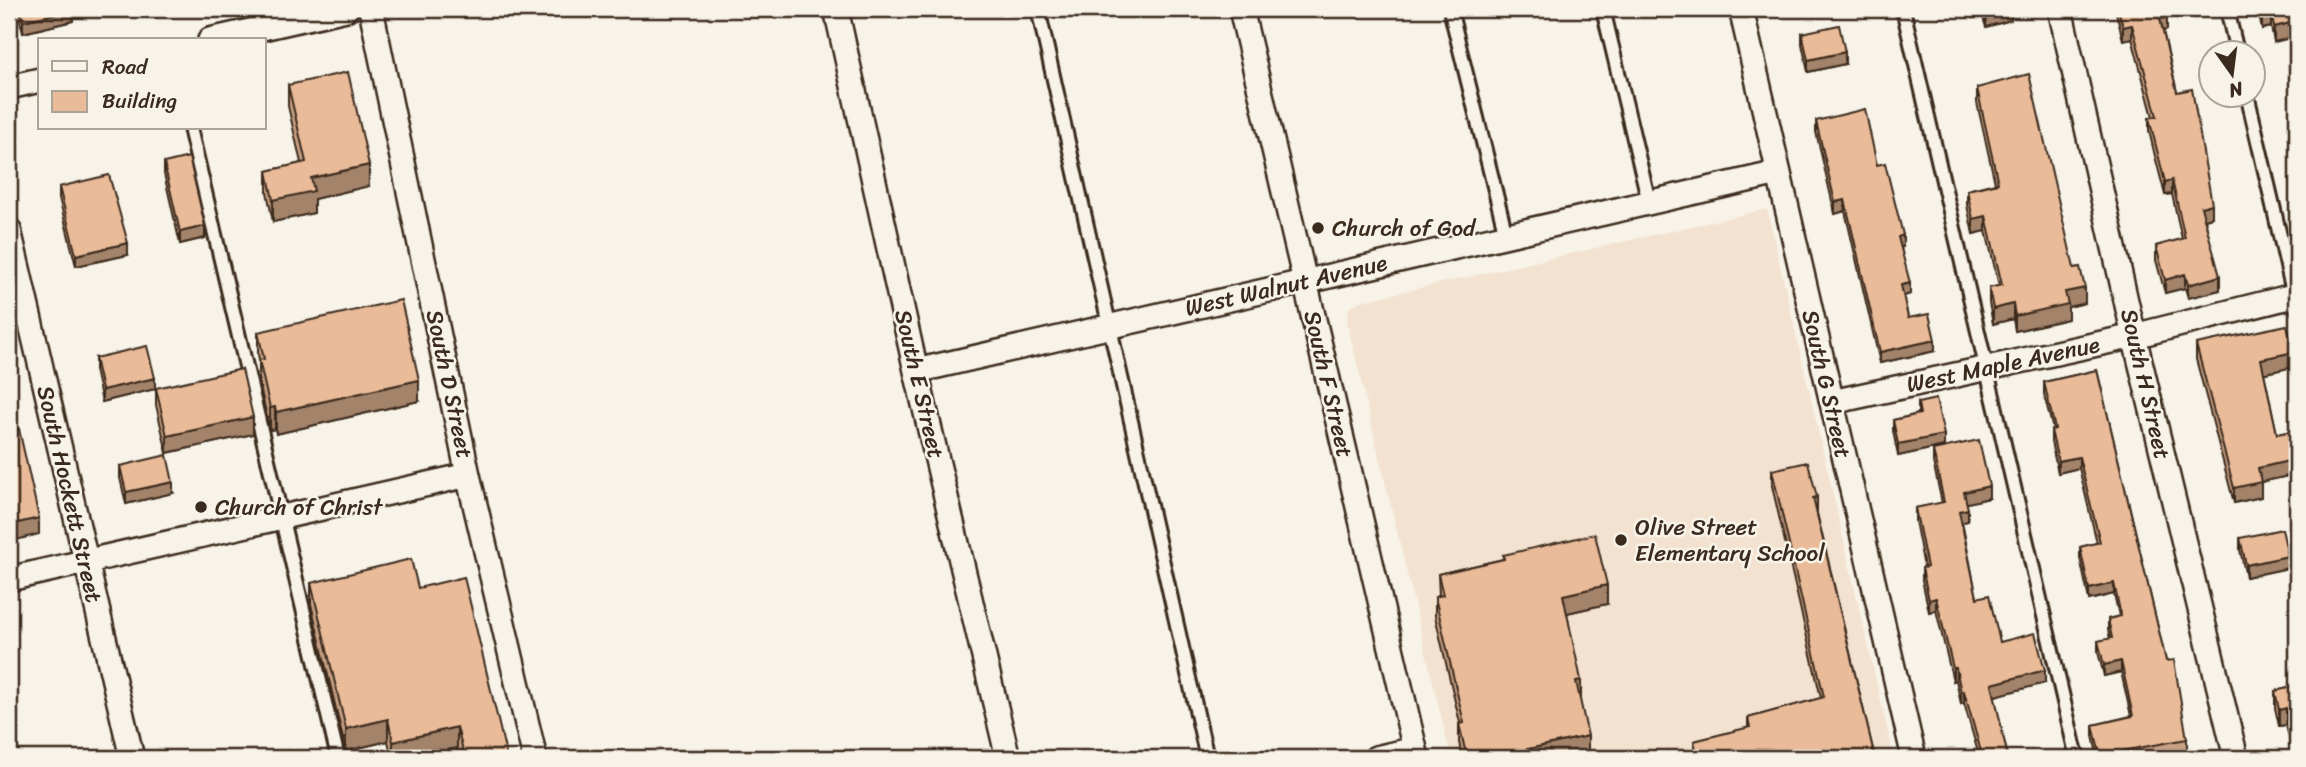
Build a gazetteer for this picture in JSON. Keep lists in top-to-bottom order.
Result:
{
  "streets": {
    "street": [
      "West Walnut Avenue",
      "West Maple Avenue",
      "South D Street",
      "South E Street",
      "South F Street",
      "South G Street",
      "South H Street",
      "South Hockett Street"
    ]
  },
  "crossings": [
    ["West Walnut Avenue", "South E Street"],
    ["West Walnut Avenue", "South F Street"],
    ["West Walnut Avenue", "South G Street"],
    ["West Maple Avenue", "South G Street"],
    ["West Maple Avenue", "South H Street"]
  ],
  "places": ["Church of God", "Church of Christ", "Olive Street Elementary School"],
  "legend": ["Road", "Building"],
  "north": "bottom"
}
